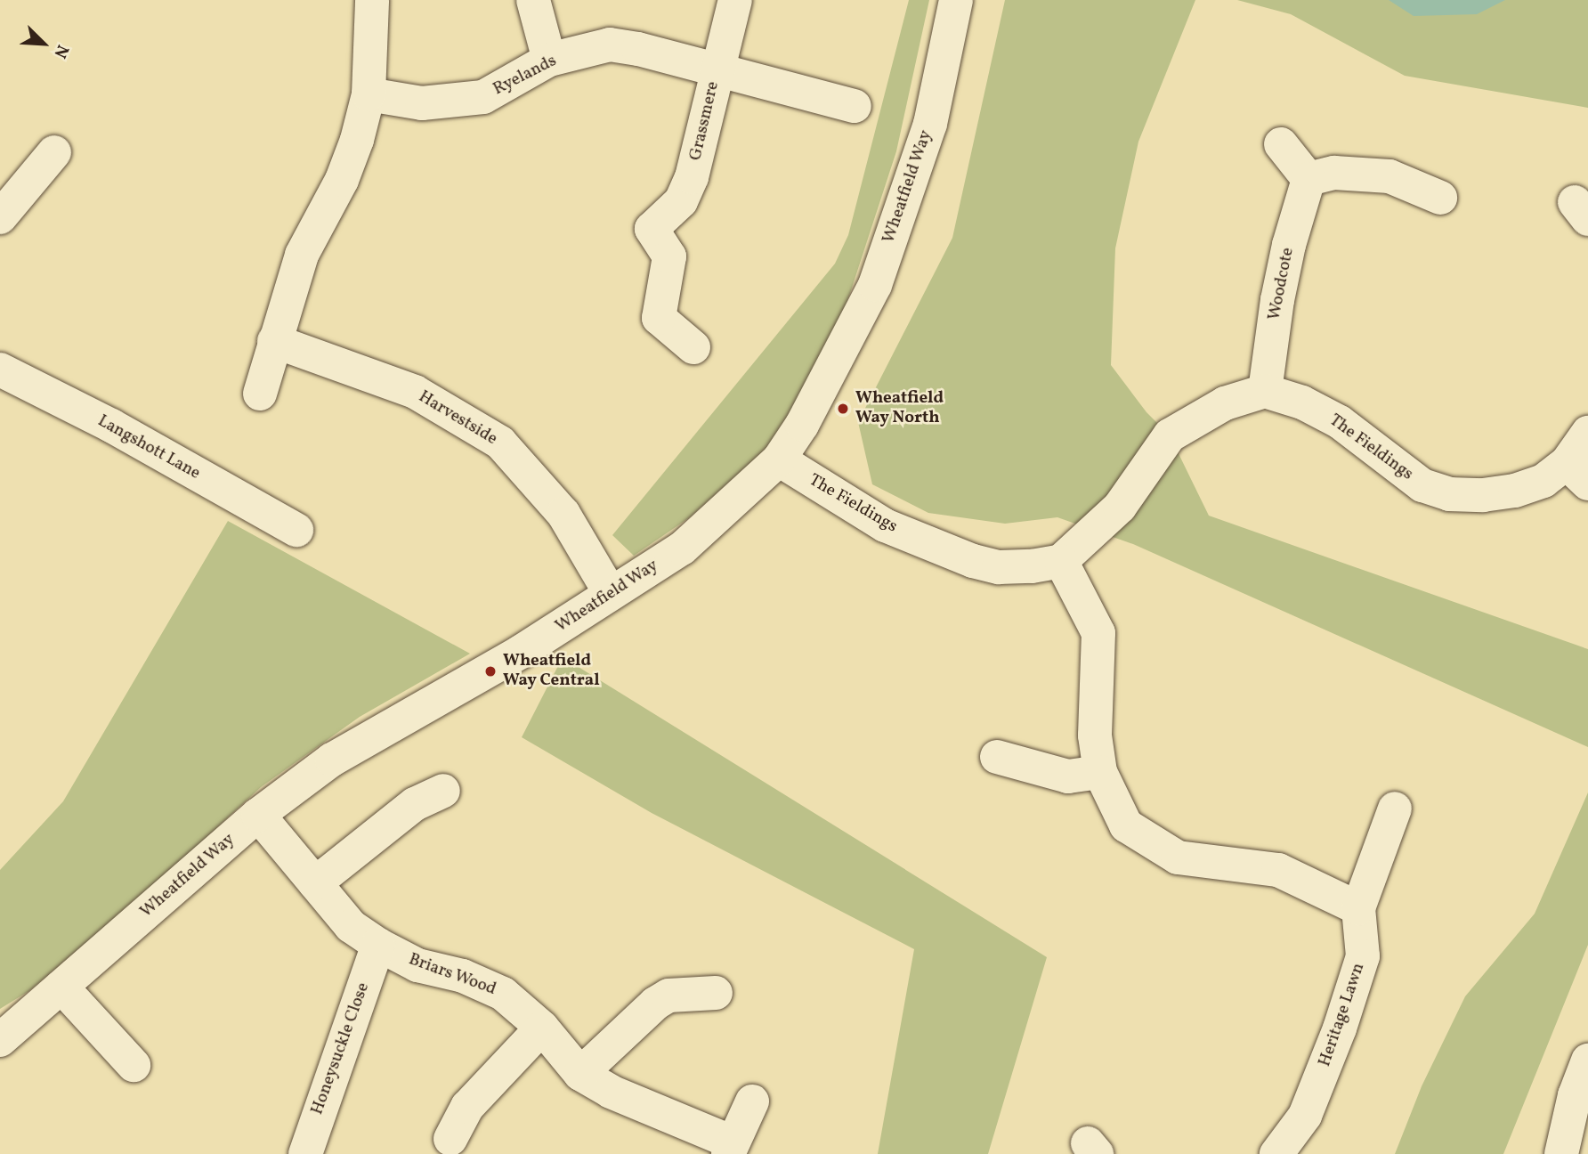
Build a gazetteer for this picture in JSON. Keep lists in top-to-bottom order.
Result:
{
  "streets": {
    "street": [
      "Ryelands",
      "Grassmere",
      "Wheatfield Way",
      "Woodcote",
      "Harvestside",
      "Langshott Lane",
      "The Fieldings",
      "Briars Wood",
      "Heritage Lawn",
      "Honeysuckle Close"
    ]
  },
  "crossings": [
    ["Ryelands", "Grassmere"],
    ["Wheatfield Way", "Harvestside"],
    ["Wheatfield Way", "The Fieldings"],
    ["Wheatfield Way", "Briars Wood"],
    ["Woodcote", "The Fieldings"],
    ["Briars Wood", "Honeysuckle Close"]
  ],
  "places": ["Wheatfield Way North", "Wheatfield Way Central"],
  "north": "bottom right"
}
